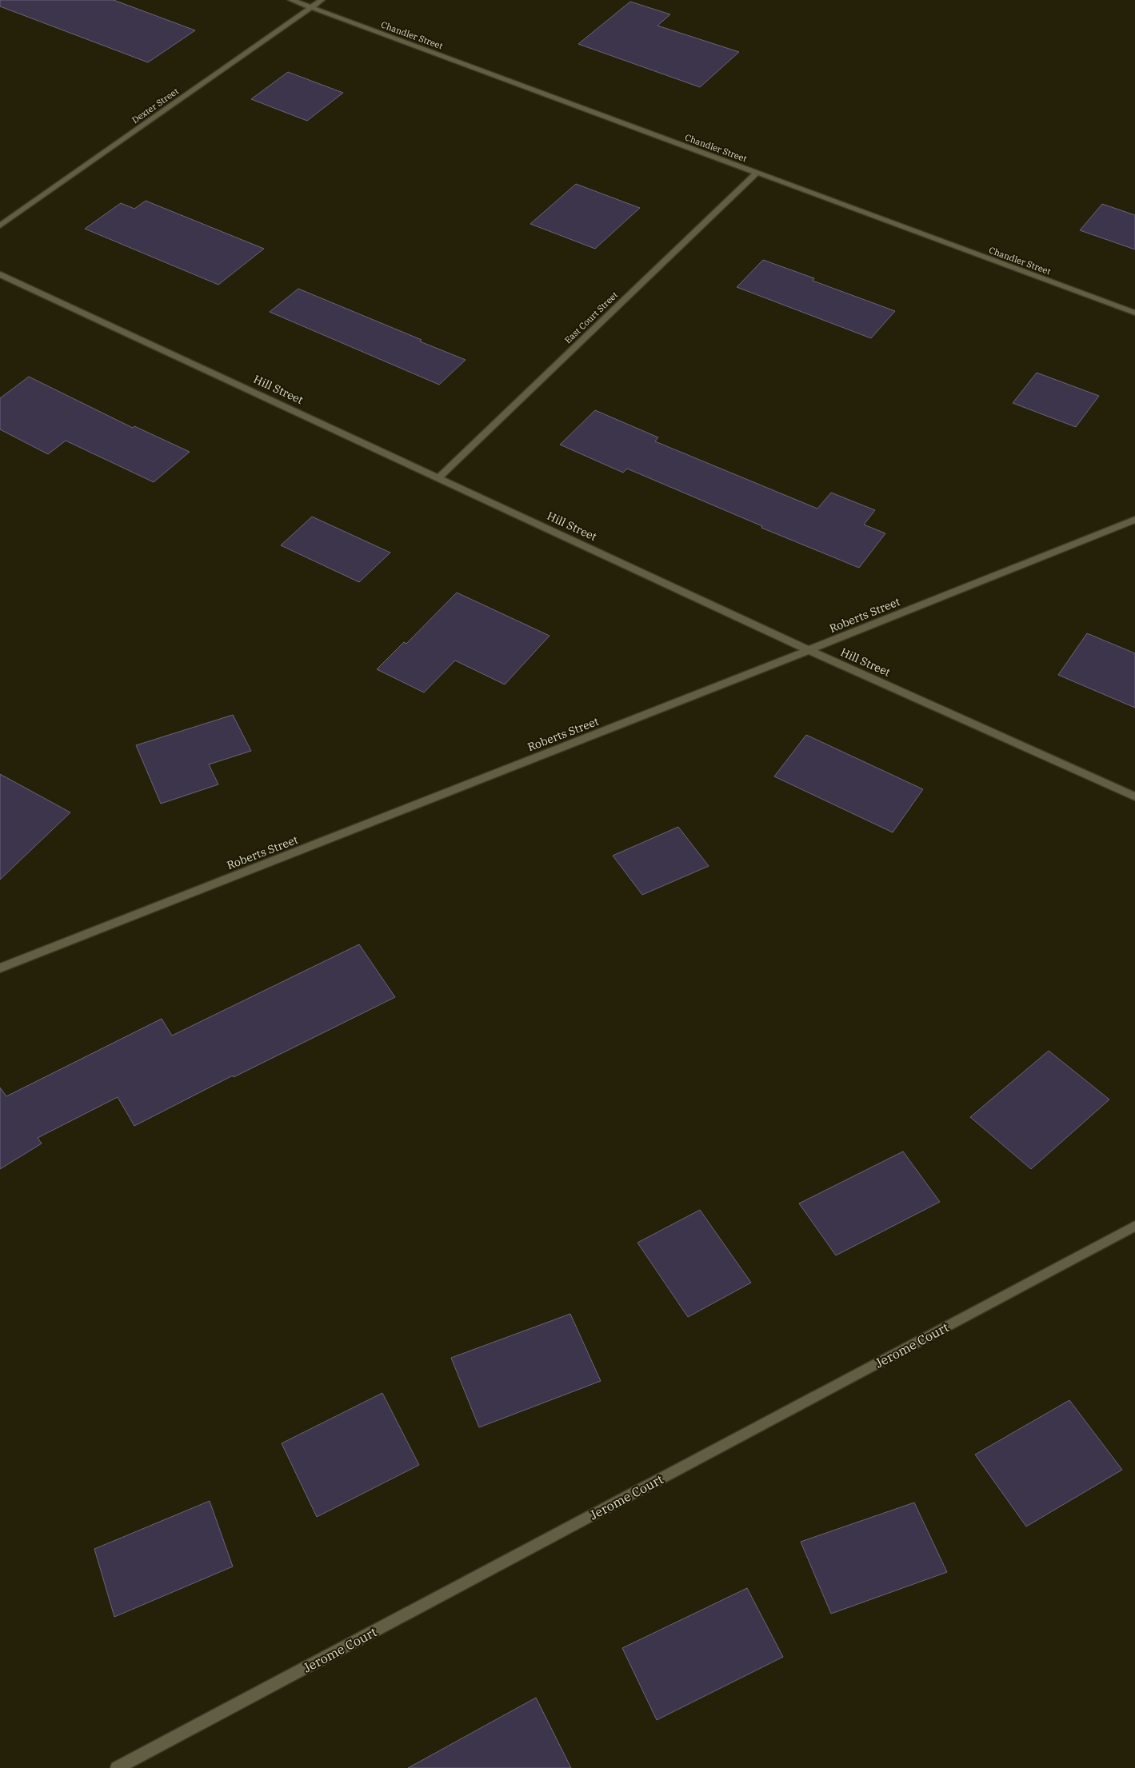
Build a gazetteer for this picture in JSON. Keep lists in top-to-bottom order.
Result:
{
  "streets": {
    "street": [
      "Chandler Street",
      "Dexter Street",
      "East Court Street",
      "Hill Street",
      "Roberts Street",
      "Jerome Court"
    ]
  },
  "crossings": [
    ["Chandler Street", "Dexter Street"],
    ["Chandler Street", "East Court Street"],
    ["East Court Street", "Hill Street"],
    ["Hill Street", "Roberts Street"]
  ]
}
